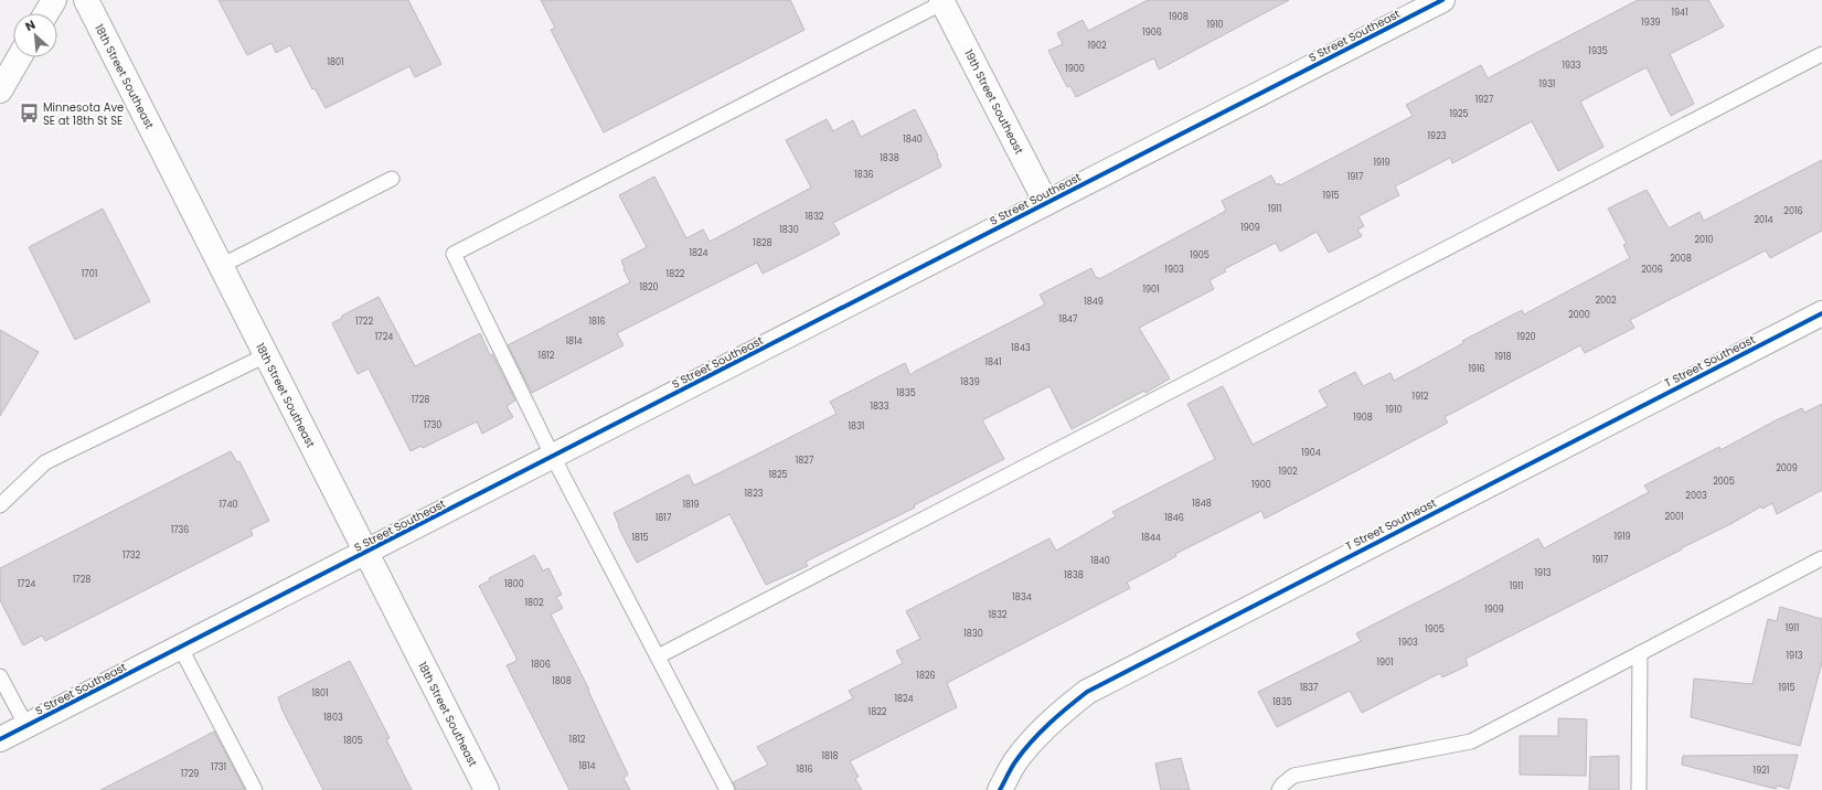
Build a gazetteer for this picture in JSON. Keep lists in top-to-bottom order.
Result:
{
  "streets": {
    "street": [
      "S Street Southeast",
      "18th Street Southeast",
      "19th Street Southeast",
      "T Street Southeast"
    ]
  },
  "crossings": [
    ["S Street Southeast", "18th Street Southeast"],
    ["S Street Southeast", "19th Street Southeast"]
  ],
  "places": {
    "bus stop": ["Minnesota Ave SE at 18th St SE"]
  },
  "house_numbers": [
    "1941",
    "1908",
    "1939",
    "1910",
    "1906",
    "1902",
    "1935",
    "1801",
    "1933",
    "1900",
    "1931",
    "1927",
    "1925",
    "1923",
    "1840",
    "1838",
    "1919",
    "1836",
    "1917",
    "1915",
    "1911",
    "2016",
    "1832",
    "2014",
    "1909",
    "1830",
    "2010",
    "1828",
    "1824",
    "1905",
    "2008",
    "1903",
    "2006",
    "1701",
    "1822",
    "1820",
    "1901",
    "2002",
    "1849",
    "2000",
    "1847",
    "1722",
    "1816",
    "1724",
    "1920",
    "1814",
    "1843",
    "1812",
    "1918",
    "1841",
    "1916",
    "1839",
    "1835",
    "1912",
    "1728",
    "1833",
    "1910",
    "1908",
    "1730",
    "1831",
    "1904",
    "1827",
    "2009",
    "1902",
    "1825",
    "2005",
    "1900",
    "1823",
    "2003",
    "1848",
    "1740",
    "1819",
    "2001",
    "1817",
    "1846",
    "1736",
    "1919",
    "1815",
    "1844",
    "1732",
    "1917",
    "1840",
    "1913",
    "1838",
    "1728",
    "1724",
    "1800",
    "1911",
    "1834",
    "1802",
    "1909",
    "1832",
    "1911",
    "1905",
    "1830",
    "1903",
    "1913",
    "1901",
    "1806",
    "1826",
    "1808",
    "1837",
    "1915",
    "1801",
    "1824",
    "1835",
    "1822",
    "1803",
    "1812",
    "1805",
    "1818",
    "1814",
    "1731",
    "1816",
    "1921",
    "1729"
  ],
  "north": "top left"
}
